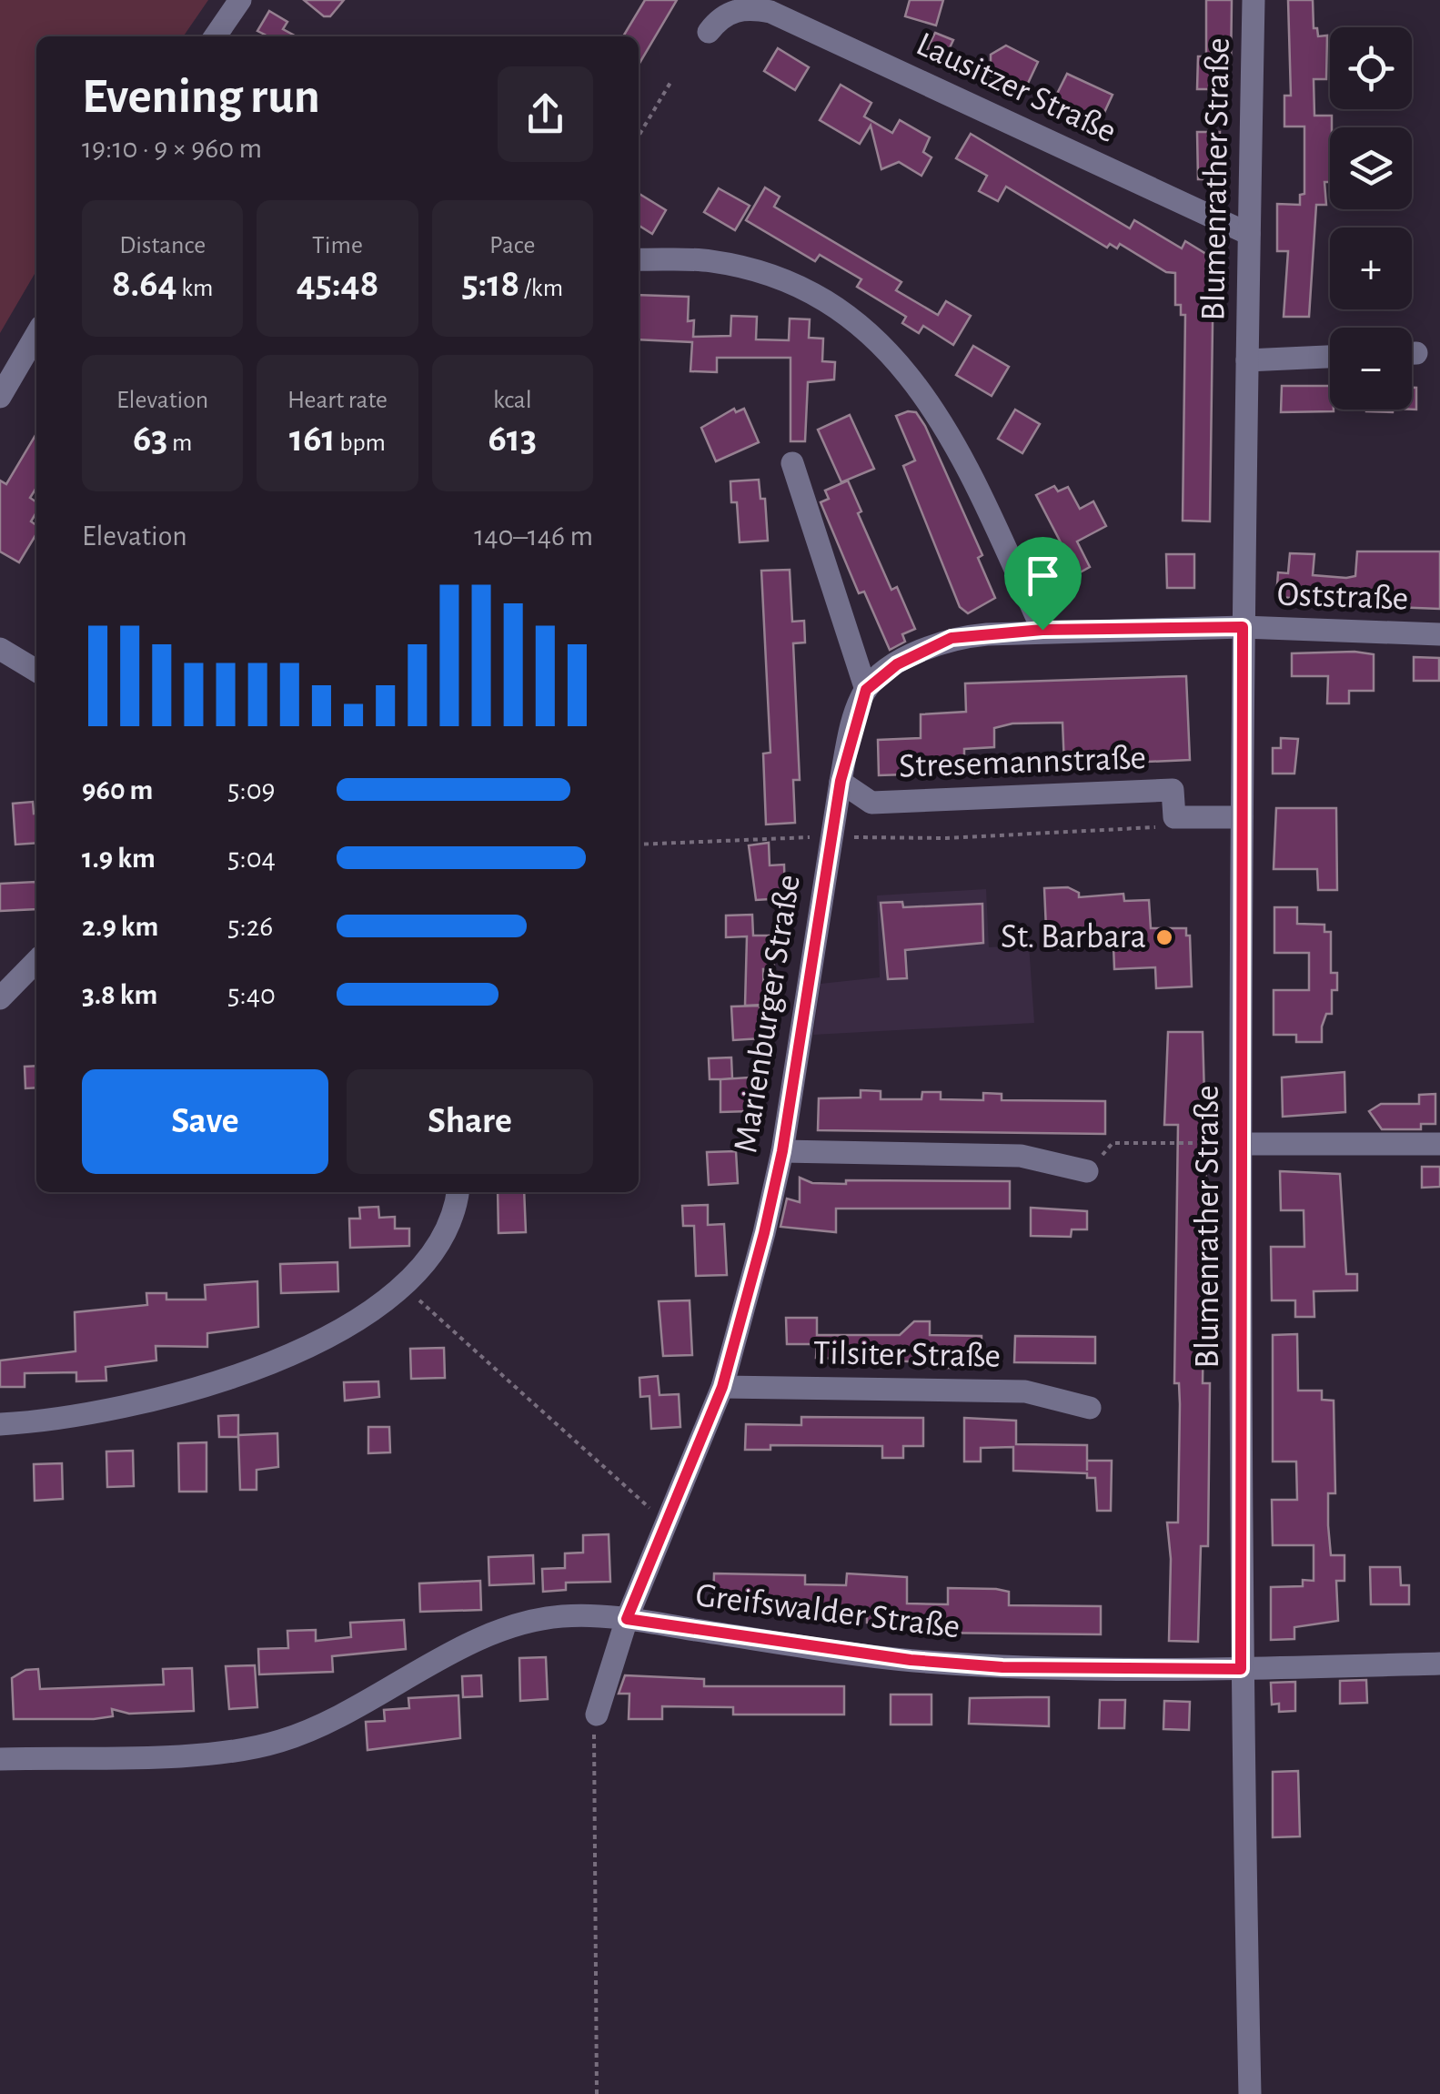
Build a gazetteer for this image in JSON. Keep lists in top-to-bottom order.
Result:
{
  "streets": {
    "street": [
      "Lausitzer Straße",
      "Blumenrather Straße",
      "Oststraße",
      "Stresemannstraße",
      "Marienburger Straße",
      "Tilsiter Straße",
      "Greifswalder Straße"
    ]
  },
  "crossings": [
    ["Lausitzer Straße", "Blumenrather Straße"],
    ["Blumenrather Straße", "Oststraße"],
    ["Blumenrather Straße", "Stresemannstraße"],
    ["Blumenrather Straße", "Greifswalder Straße"],
    ["Stresemannstraße", "Marienburger Straße"],
    ["Marienburger Straße", "Tilsiter Straße"],
    ["Marienburger Straße", "Greifswalder Straße"]
  ],
  "places": ["St. Barbara"],
  "page": {
    "map_buttons": ["+", "−"],
    "heading": ["Evening run", "19:10 · 9 × 960 m"],
    "stats": [
      ["Distance", "8.64 km"],
      ["Time", "45:48"],
      ["Pace", "5:18 /km"],
      ["Elevation", "63 m"],
      ["Heart rate", "161 bpm"],
      ["kcal", "613"]
    ],
    "chart": ["Elevation", "140–146 m"],
    "list": [
      {
        "name": "960 m",
        "note": "5:09"
      },
      {
        "name": "1.9 km",
        "note": "5:04"
      },
      {
        "name": "2.9 km",
        "note": "5:26"
      },
      {
        "name": "3.8 km",
        "note": "5:40"
      }
    ],
    "buttons": ["Save", "Share"]
  }
}
